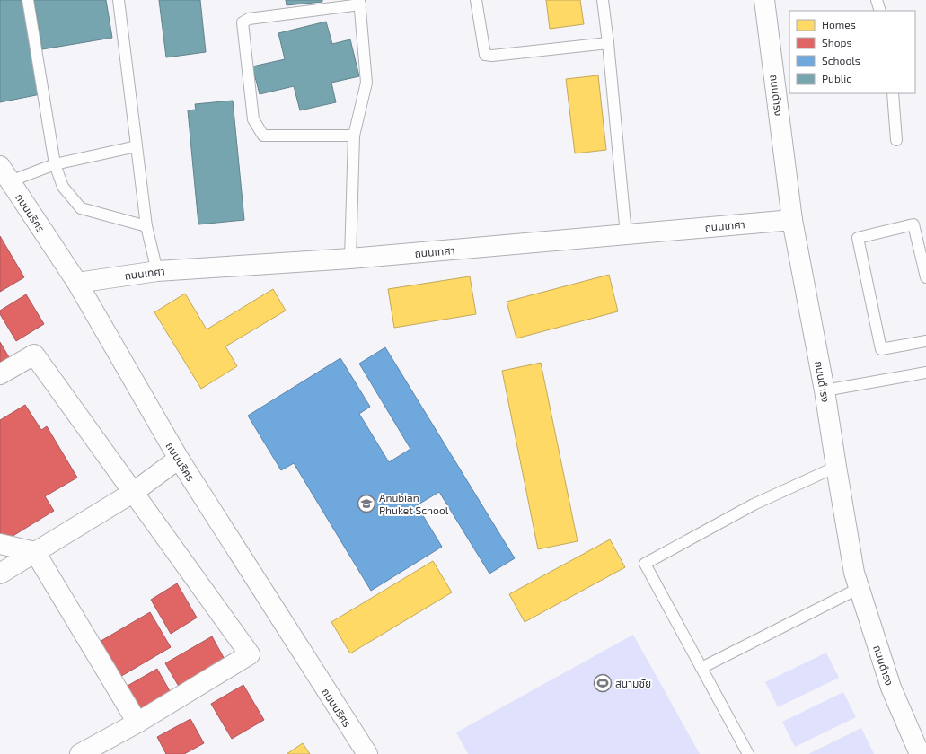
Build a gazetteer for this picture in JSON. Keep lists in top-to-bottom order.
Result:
{
  "streets": {
    "street": ["ถนนดำรง", "ถนนนริศร", "ถนนเทศา"]
  },
  "crossings": [
    ["ถนนดำรง", "ถนนเทศา"],
    ["ถนนนริศร", "ถนนเทศา"]
  ],
  "places": {
    "school or university": ["Anubian Phuket School"],
    "sports": ["สนามชัย"]
  },
  "legend": [
    "Homes",
    "Shops",
    "Schools",
    "Public"
  ]
}
